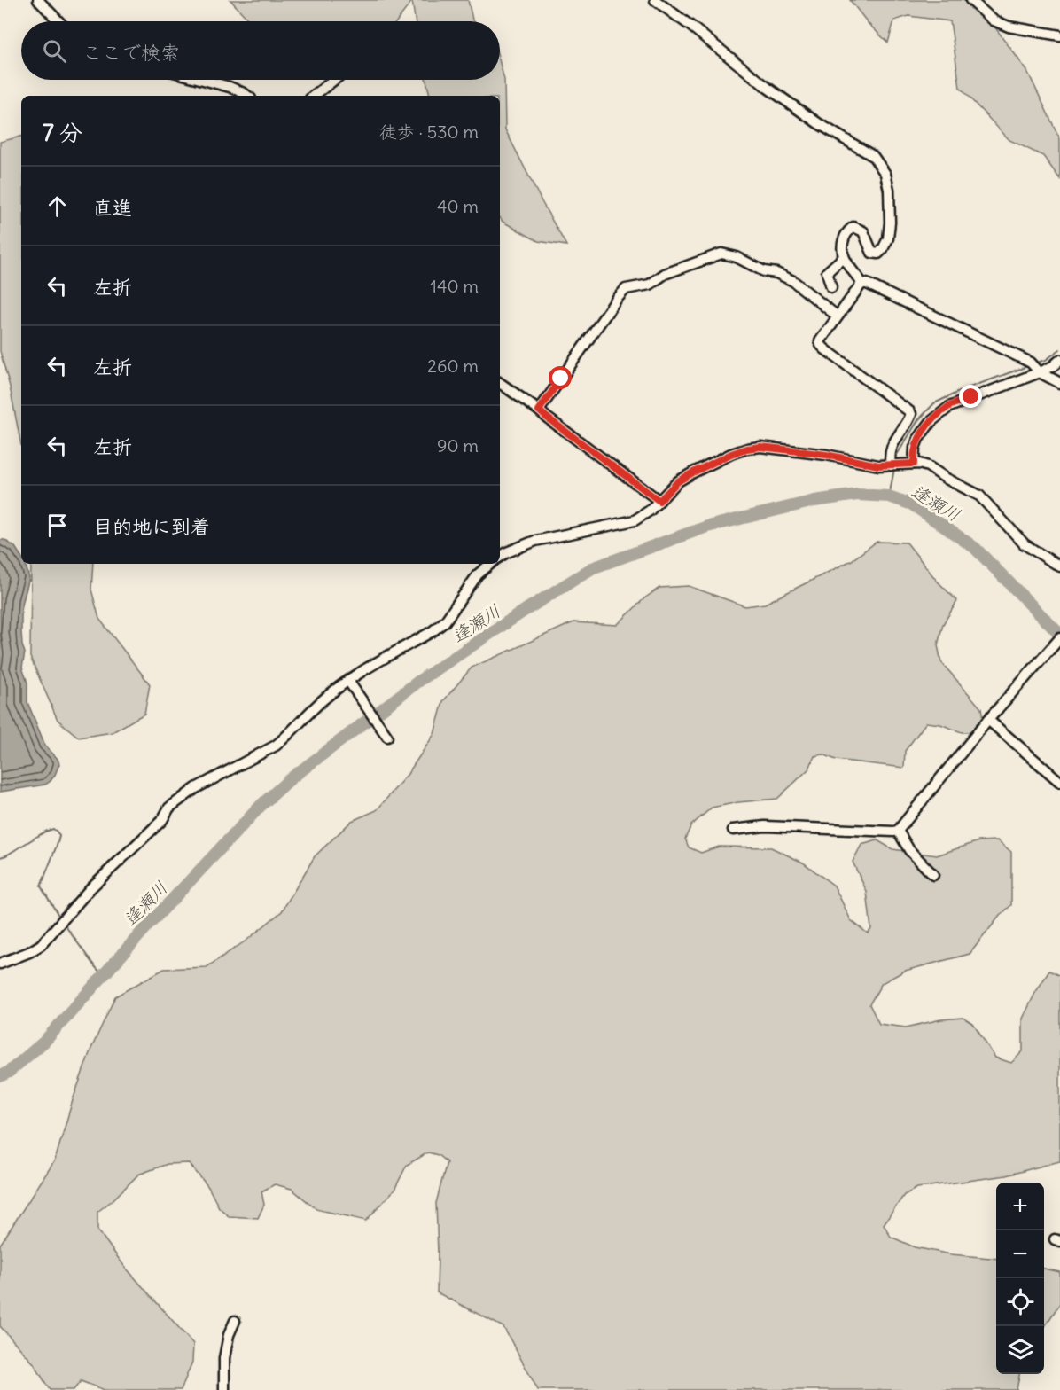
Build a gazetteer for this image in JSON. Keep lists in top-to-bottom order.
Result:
{
  "water": ["逢瀬川"],
  "page": {
    "search": "ここで検索",
    "heading": ["7 分", "徒歩 · 530 m"],
    "list": [
      ["直進", "40 m"],
      ["左折", "140 m"],
      ["左折", "260 m"],
      ["左折", "90 m"],
      "目的地に到着"
    ],
    "map_buttons": ["+", "−"]
  }
}
